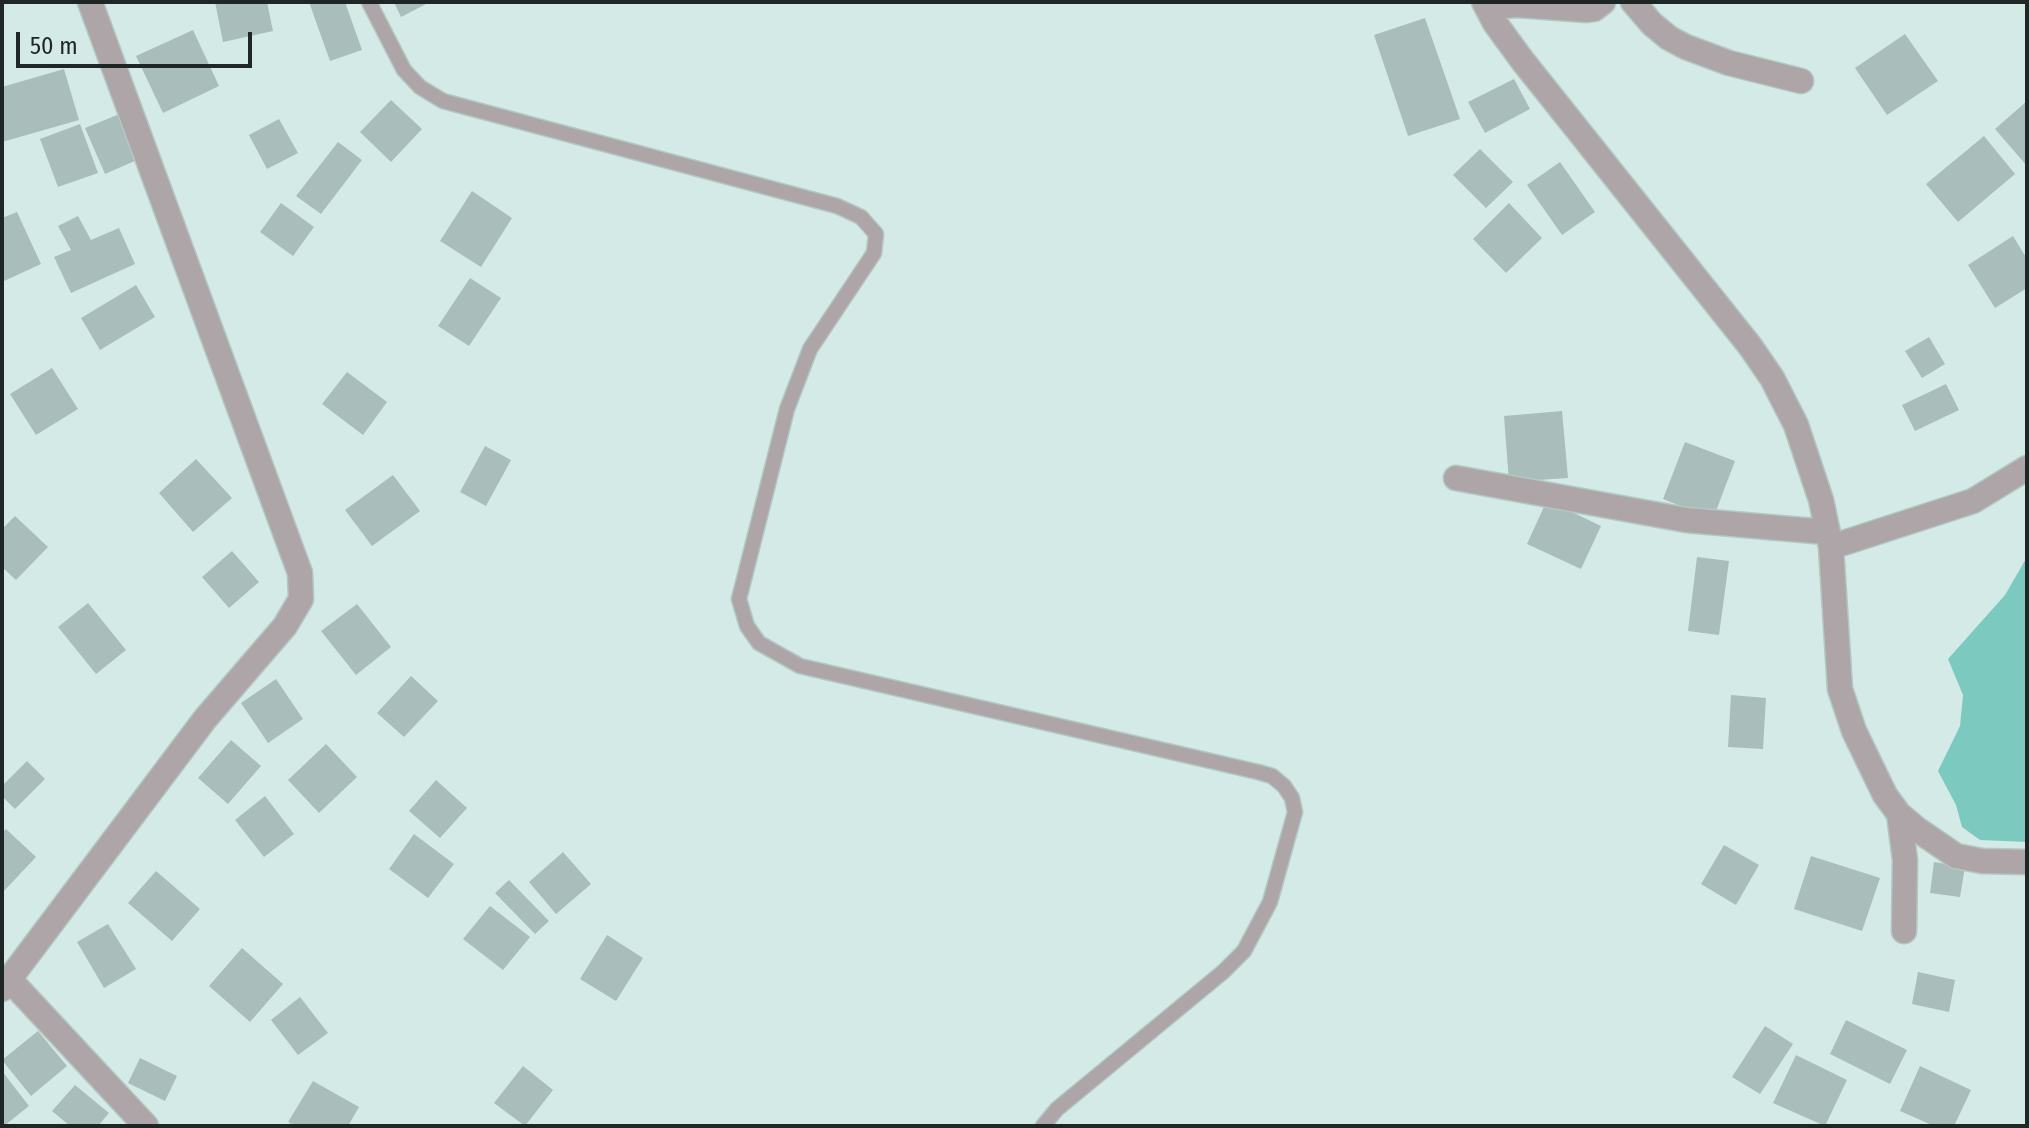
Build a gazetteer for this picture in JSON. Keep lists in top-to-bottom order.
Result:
{
  "scale_bar": "50 m"
}
